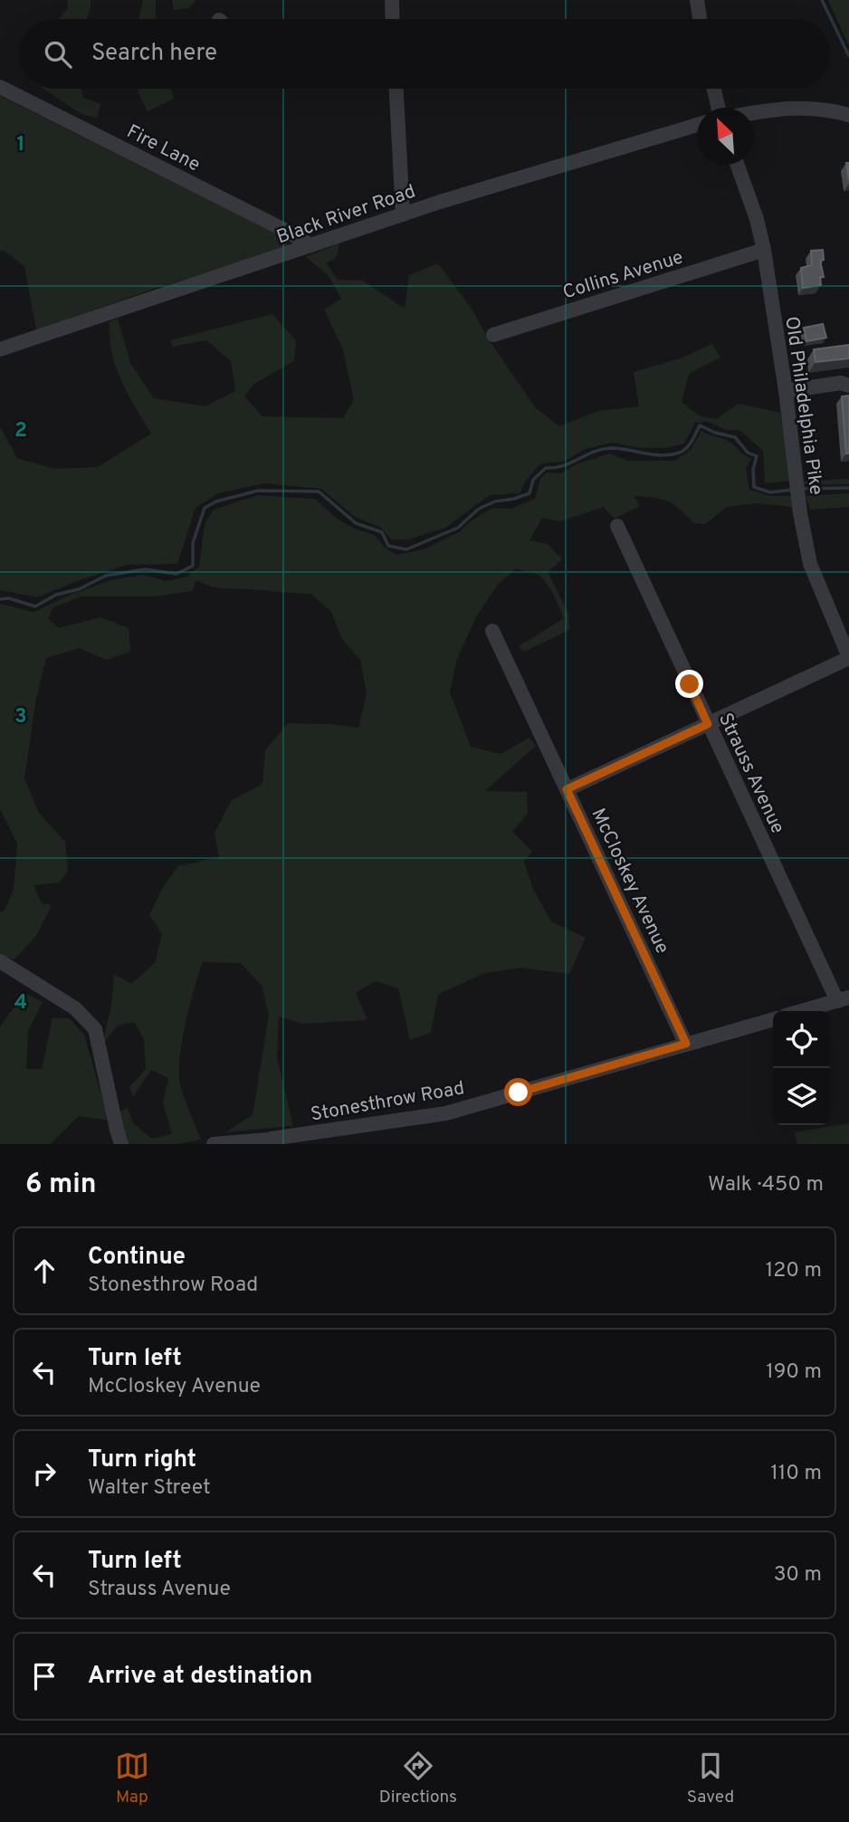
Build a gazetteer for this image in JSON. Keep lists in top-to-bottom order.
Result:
{
  "streets": {
    "street": [
      "Fire Lane",
      "Black River Road",
      "Collins Avenue",
      "Old Philadelphia Pike",
      "Strauss Avenue",
      "McCloskey Avenue",
      "Stonesthrow Road"
    ]
  },
  "crossings": [
    ["Fire Lane", "Black River Road"],
    ["Collins Avenue", "Old Philadelphia Pike"],
    ["McCloskey Avenue", "Stonesthrow Road"]
  ],
  "north": "top left",
  "page": {
    "search": "Search here",
    "heading": ["6 min", "Walk · 450 m"],
    "list": [
      ["Continue", "Stonesthrow Road", "120 m"],
      ["Turn left", "McCloskey Avenue", "190 m"],
      ["Turn right", "Walter Street", "110 m"],
      ["Turn left", "Strauss Avenue", "30 m"],
      "Arrive at destination"
    ],
    "nav": ["Map", "Directions", "Saved"]
  },
  "grid": {
    "rows": [
      "1",
      "2",
      "3",
      "4"
    ]
  }
}
